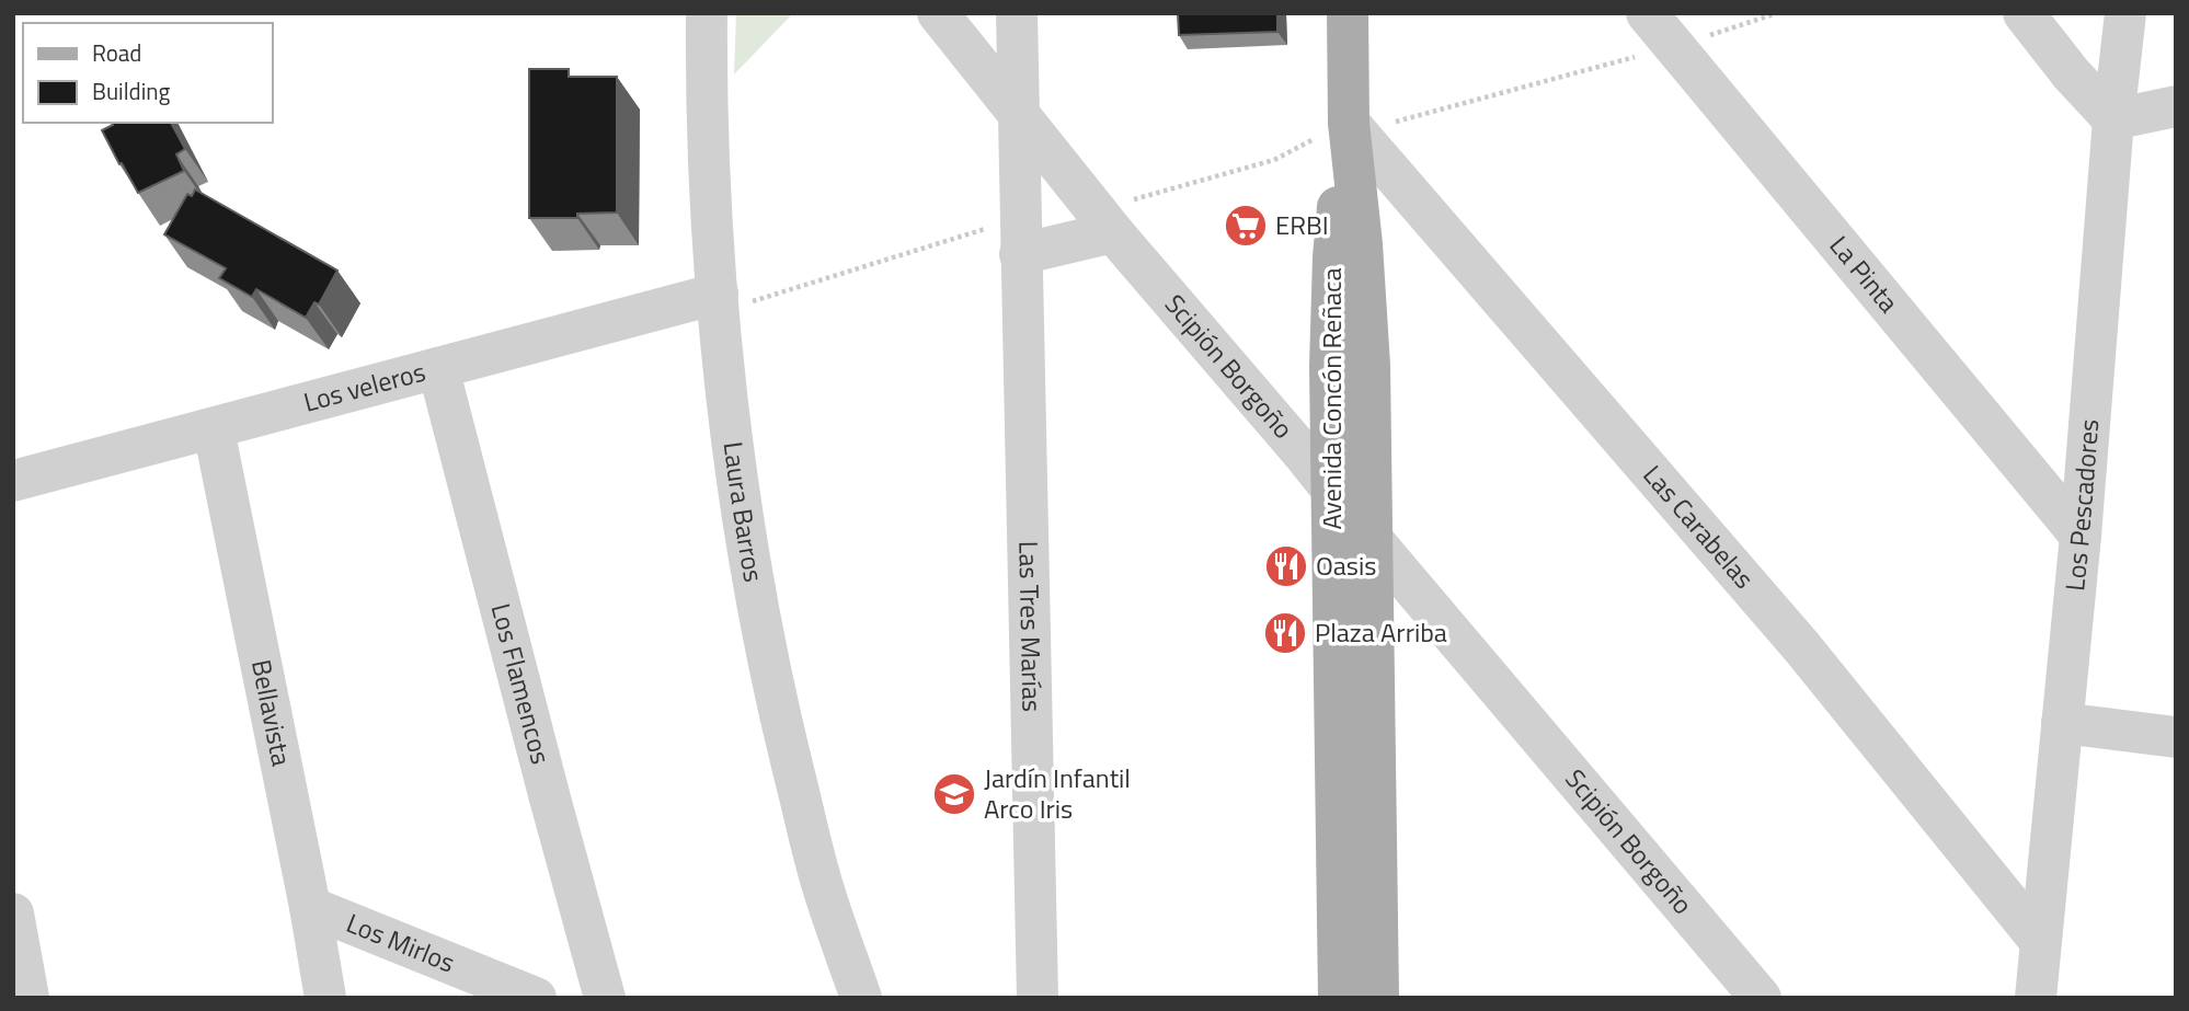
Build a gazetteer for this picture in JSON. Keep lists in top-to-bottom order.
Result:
{
  "streets": {
    "main road": ["Avenida Concón Reñaca"],
    "street": [
      "La Pinta",
      "Scipión Borgoño",
      "Los veleros",
      "Los Pescadores",
      "Laura Barros",
      "Las Carabelas",
      "Las Tres Marías",
      "Los Flamencos",
      "Bellavista",
      "Los Mirlos"
    ]
  },
  "crossings": [
    ["La Pinta", "Los Pescadores"],
    ["Scipión Borgoño", "Avenida Concón Reñaca"],
    ["Scipión Borgoño", "Las Tres Marías"],
    ["Los veleros", "Laura Barros"],
    ["Los veleros", "Los Flamencos"],
    ["Los veleros", "Bellavista"],
    ["Avenida Concón Reñaca", "Las Carabelas"],
    ["Los Pescadores", "Las Carabelas"],
    ["Bellavista", "Los Mirlos"]
  ],
  "places": {
    "supermarket": ["ERBI"],
    "restaurant": ["Oasis", "Plaza Arriba"],
    "school or university": ["Jardín Infantil Arco Iris"]
  },
  "legend": ["Road", "Building"]
}
